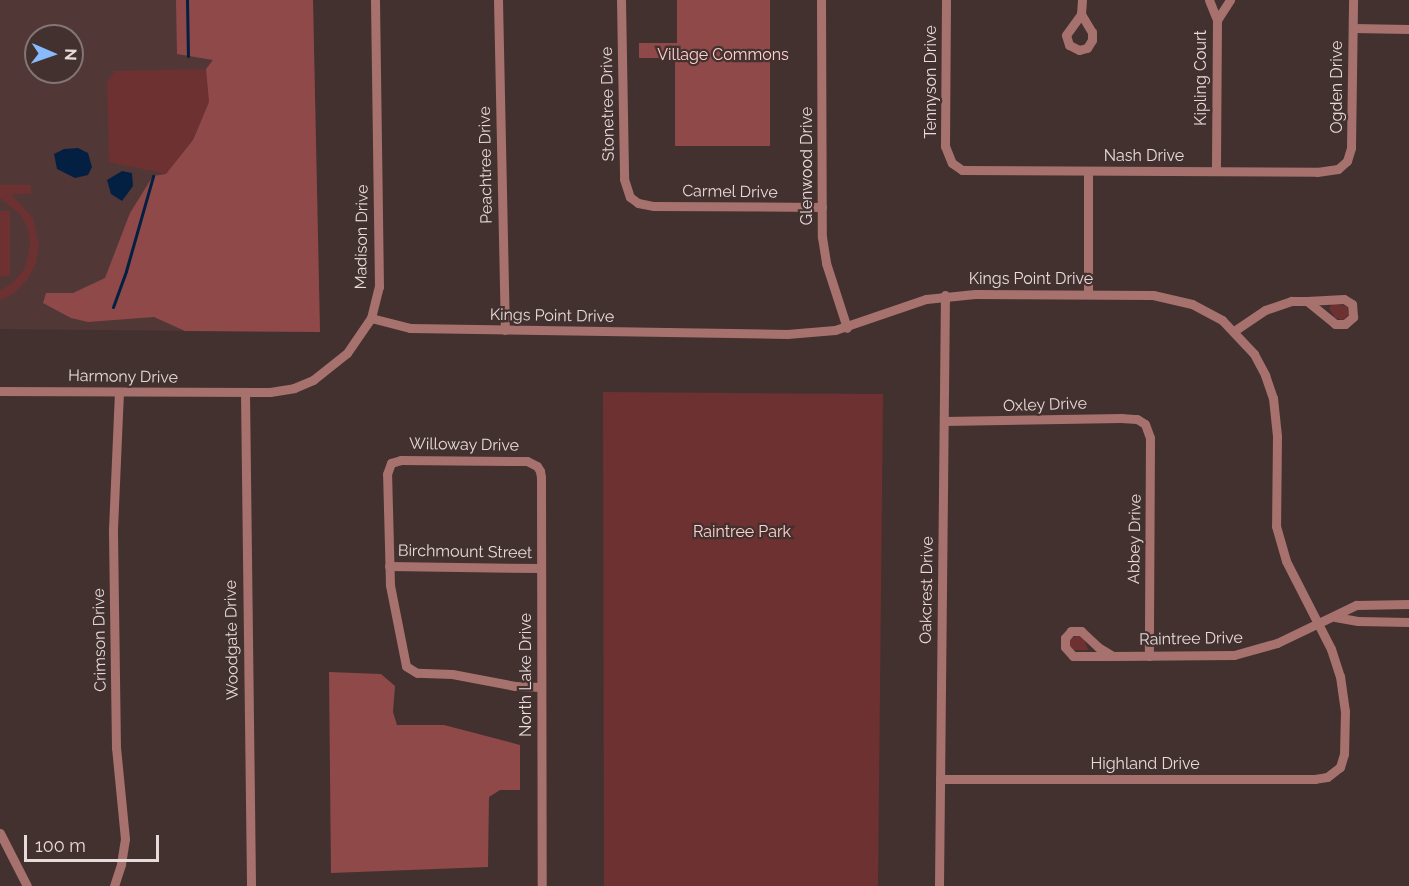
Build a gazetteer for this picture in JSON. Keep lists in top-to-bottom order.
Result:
{
  "streets": {
    "street": [
      "Kipling Court",
      "Tennyson Drive",
      "Ogden Drive",
      "Stonetree Drive",
      "Nash Drive",
      "Peachtree Drive",
      "Glenwood Drive",
      "Carmel Drive",
      "Madison Drive",
      "Kings Point Drive",
      "Harmony Drive",
      "Oxley Drive",
      "Willoway Drive",
      "Abbey Drive",
      "Birchmount Street",
      "Oakcrest Drive",
      "Raintree Drive",
      "Crimson Drive",
      "Woodgate Drive",
      "North Lake Drive",
      "Highland Drive"
    ]
  },
  "crossings": [
    ["Kipling Court", "Nash Drive"],
    ["Tennyson Drive", "Nash Drive"],
    ["Ogden Drive", "Nash Drive"],
    ["Stonetree Drive", "Carmel Drive"],
    ["Peachtree Drive", "Kings Point Drive"],
    ["Glenwood Drive", "Carmel Drive"],
    ["Glenwood Drive", "Kings Point Drive"],
    ["Madison Drive", "Kings Point Drive"],
    ["Madison Drive", "Harmony Drive"],
    ["Madison Drive", "Woodgate Drive"],
    ["Kings Point Drive", "Oakcrest Drive"],
    ["Kings Point Drive", "Raintree Drive"],
    ["Kings Point Drive", "Highland Drive"],
    ["Harmony Drive", "Crimson Drive"],
    ["Harmony Drive", "Woodgate Drive"],
    ["Oxley Drive", "Abbey Drive"],
    ["Oxley Drive", "Oakcrest Drive"],
    ["Willoway Drive", "Birchmount Street"],
    ["Willoway Drive", "North Lake Drive"],
    ["Abbey Drive", "Raintree Drive"],
    ["Birchmount Street", "North Lake Drive"],
    ["Oakcrest Drive", "Highland Drive"]
  ],
  "parks": ["Village Commons", "Raintree Park"],
  "scale_bar": "100 m",
  "north": "right"
}
